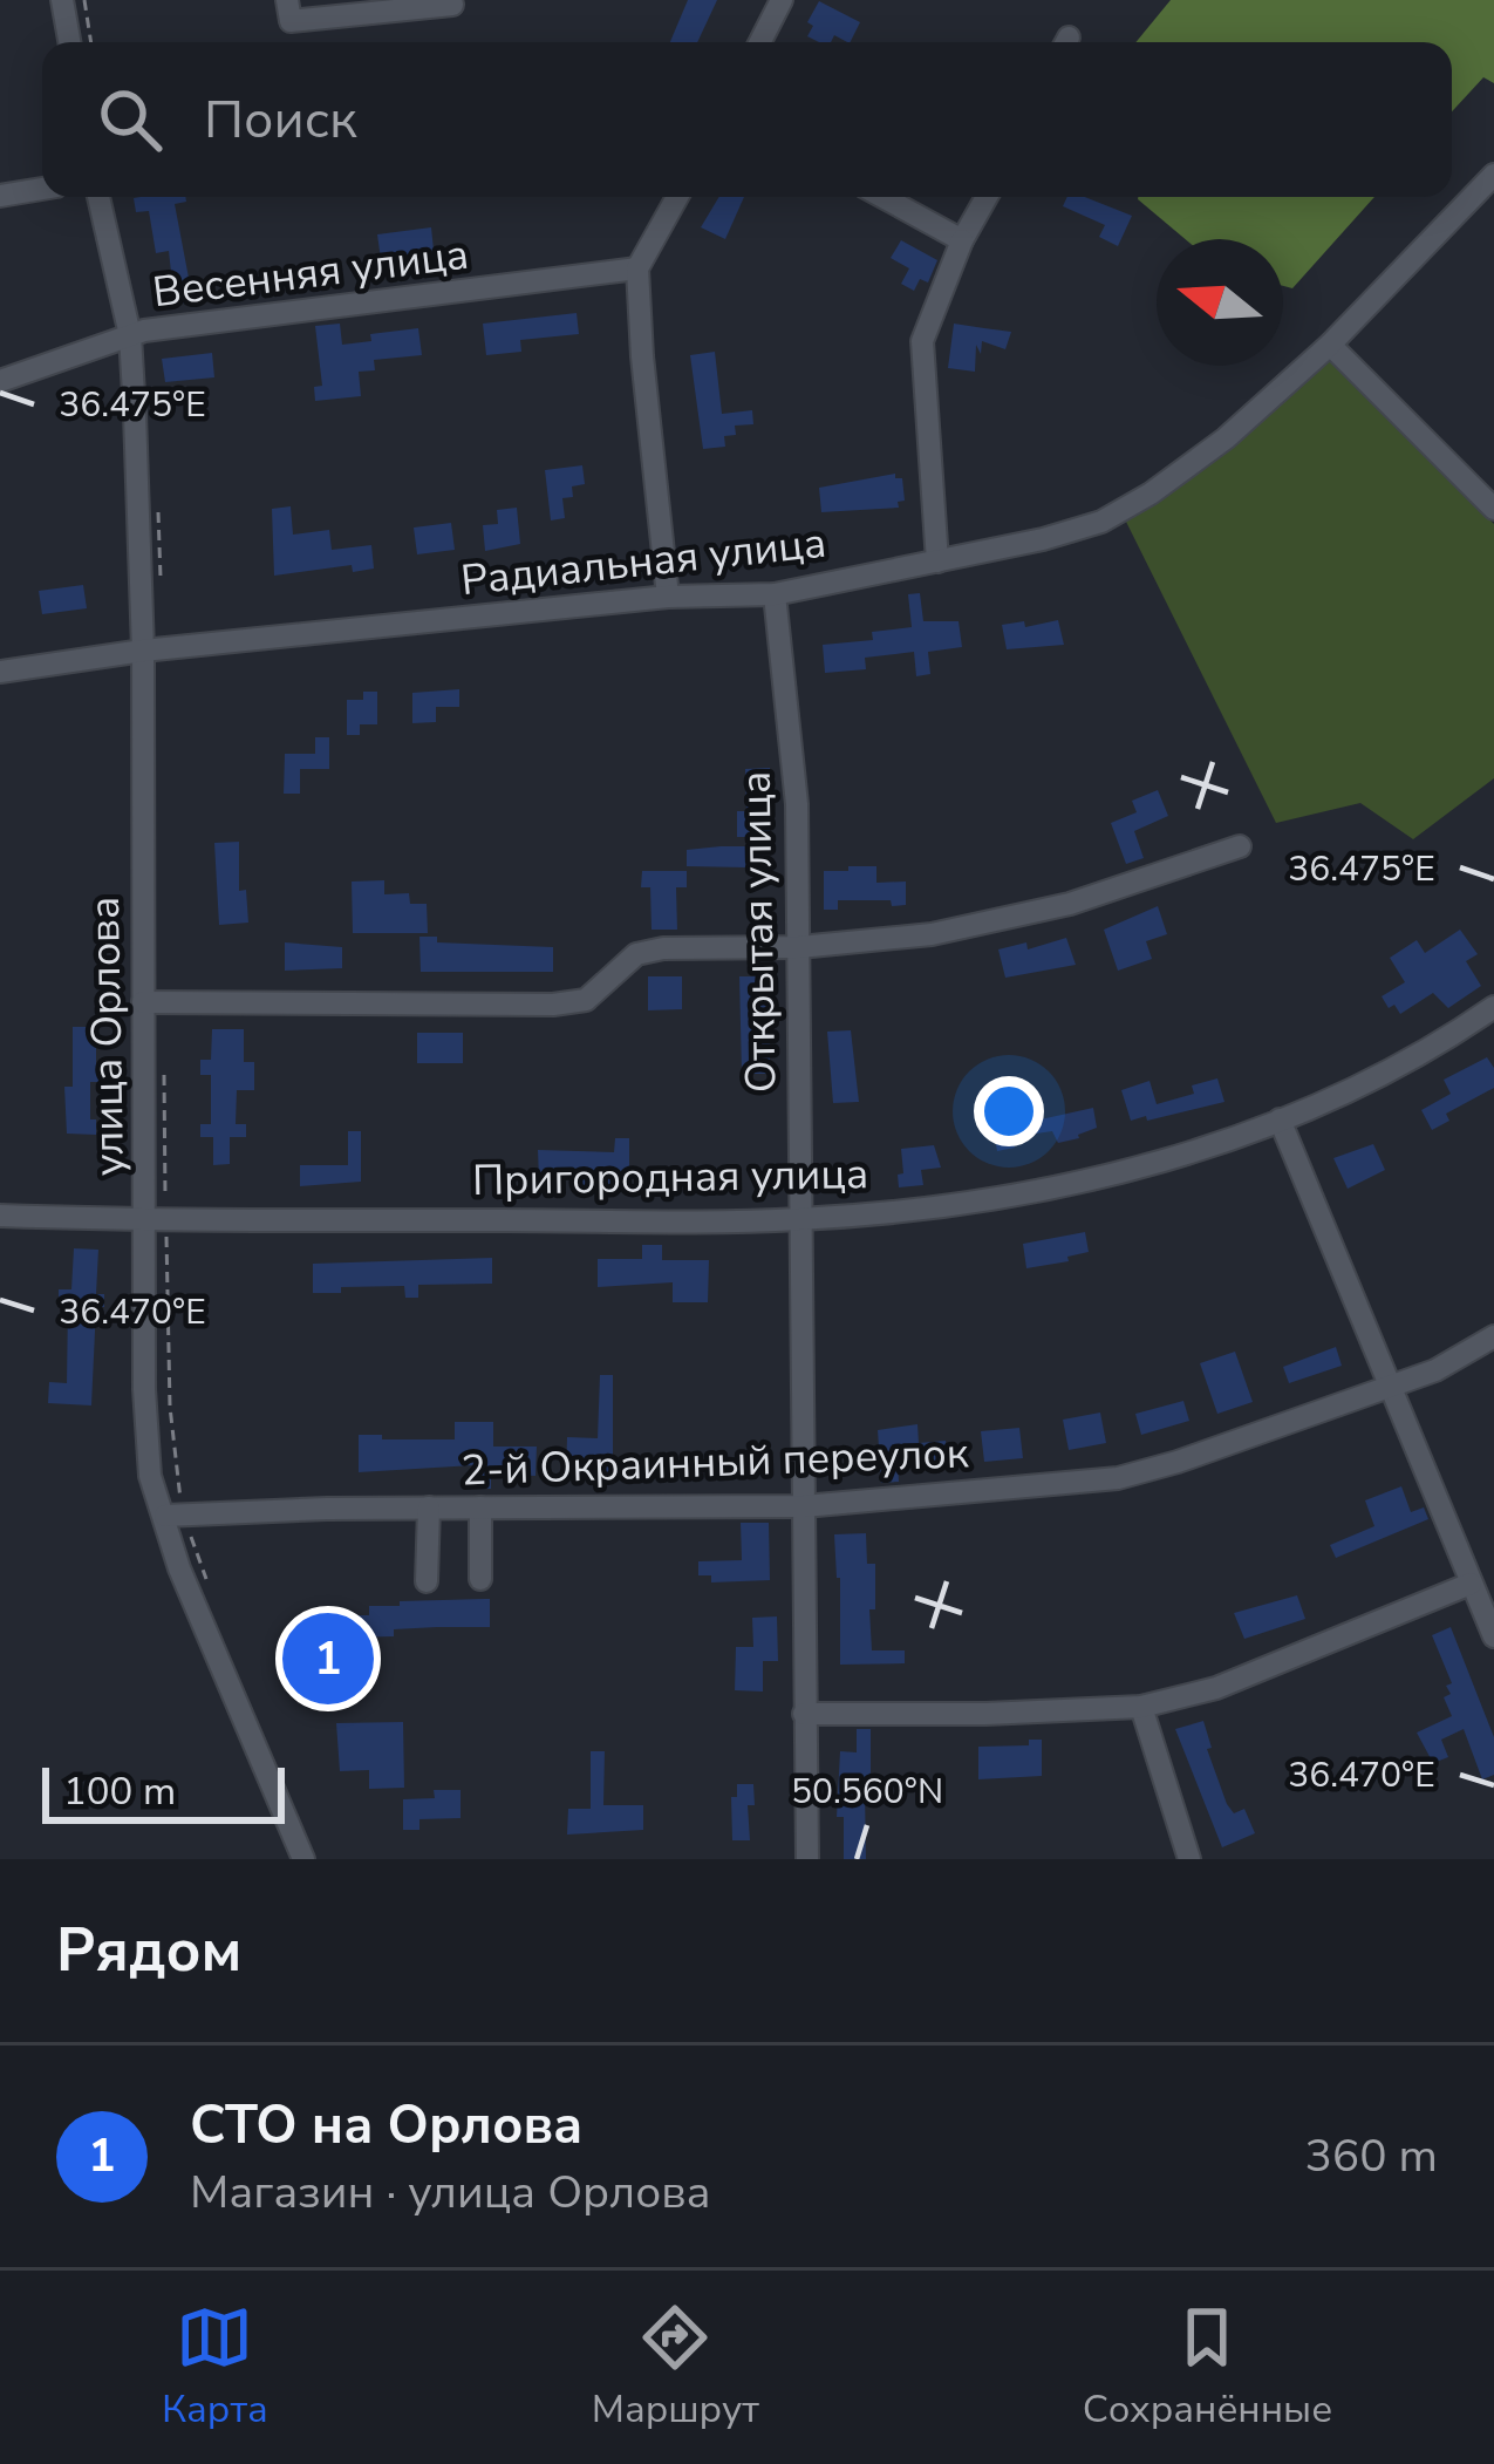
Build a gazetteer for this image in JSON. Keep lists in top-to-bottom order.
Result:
{
  "streets": {
    "street": [
      "Весенняя улица",
      "Радиальная улица",
      "Открытая улица",
      "улица Орлова",
      "Пригородная улица",
      "2-й Окраинный переулок"
    ]
  },
  "crossings": [
    ["Весенняя улица", "улица Орлова"],
    ["Радиальная улица", "Открытая улица"],
    ["Радиальная улица", "улица Орлова"],
    ["Открытая улица", "Пригородная улица"],
    ["Открытая улица", "2-й Окраинный переулок"],
    ["улица Орлова", "Пригородная улица"],
    ["улица Орлова", "2-й Окраинный переулок"]
  ],
  "scale_bar": "100 m",
  "north": "left",
  "page": {
    "search": "Поиск",
    "pins": "1",
    "scale": "100 m",
    "heading": "Рядом",
    "list": [
      {
        "mark": "1",
        "name": "СТО на Орлова",
        "note": "Магазин · улица Орлова",
        "value": "360 m"
      }
    ],
    "nav": ["Карта", "Маршрут", "Сохранённые"]
  },
  "coordinates": ["36.475°E", "36.470°E", "50.560°N"]
}
